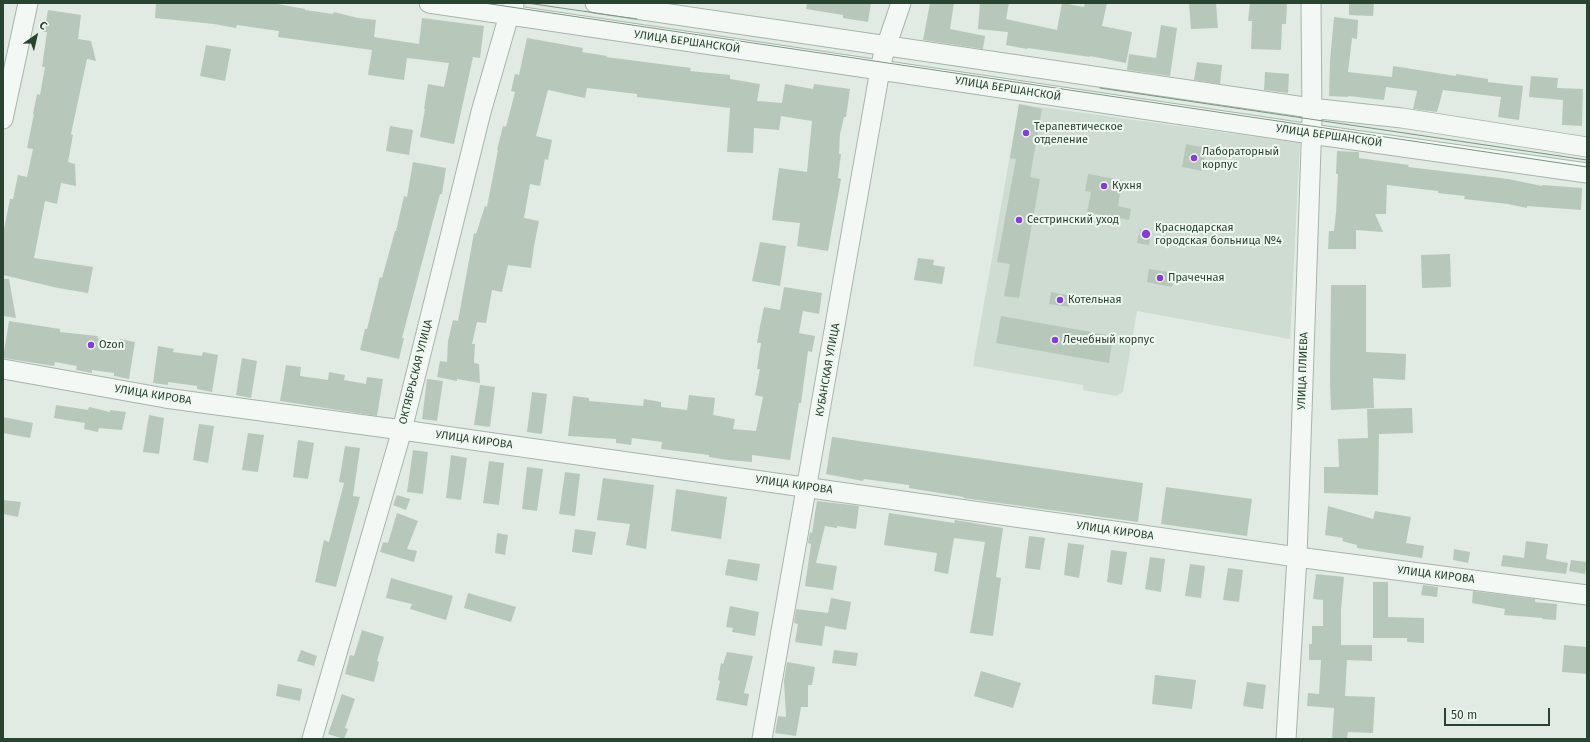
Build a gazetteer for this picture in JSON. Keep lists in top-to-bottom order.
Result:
{
  "streets": {
    "street": [
      "УЛИЦА БЕРШАНСКОЙ",
      "КУБАНСКАЯ УЛИЦА",
      "УЛИЦА ПЛИЕВА",
      "ОКТЯБРЬСКАЯ УЛИЦА",
      "УЛИЦА КИРОВА"
    ]
  },
  "crossings": [
    ["УЛИЦА БЕРШАНСКОЙ", "КУБАНСКАЯ УЛИЦА"],
    ["УЛИЦА БЕРШАНСКОЙ", "УЛИЦА ПЛИЕВА"],
    ["УЛИЦА БЕРШАНСКОЙ", "ОКТЯБРЬСКАЯ УЛИЦА"],
    ["КУБАНСКАЯ УЛИЦА", "УЛИЦА КИРОВА"],
    ["УЛИЦА ПЛИЕВА", "УЛИЦА КИРОВА"],
    ["ОКТЯБРЬСКАЯ УЛИЦА", "УЛИЦА КИРОВА"]
  ],
  "places": [
    "Терапевтическое отделение",
    "Лабораторный корпус",
    "Кухня",
    "Сестринский уход",
    "Краснодарская городская больница №4",
    "Прачечная",
    "Котельная",
    "Лечебный корпус",
    "Ozon"
  ],
  "scale_bar": "50 m",
  "north": "top right"
}
